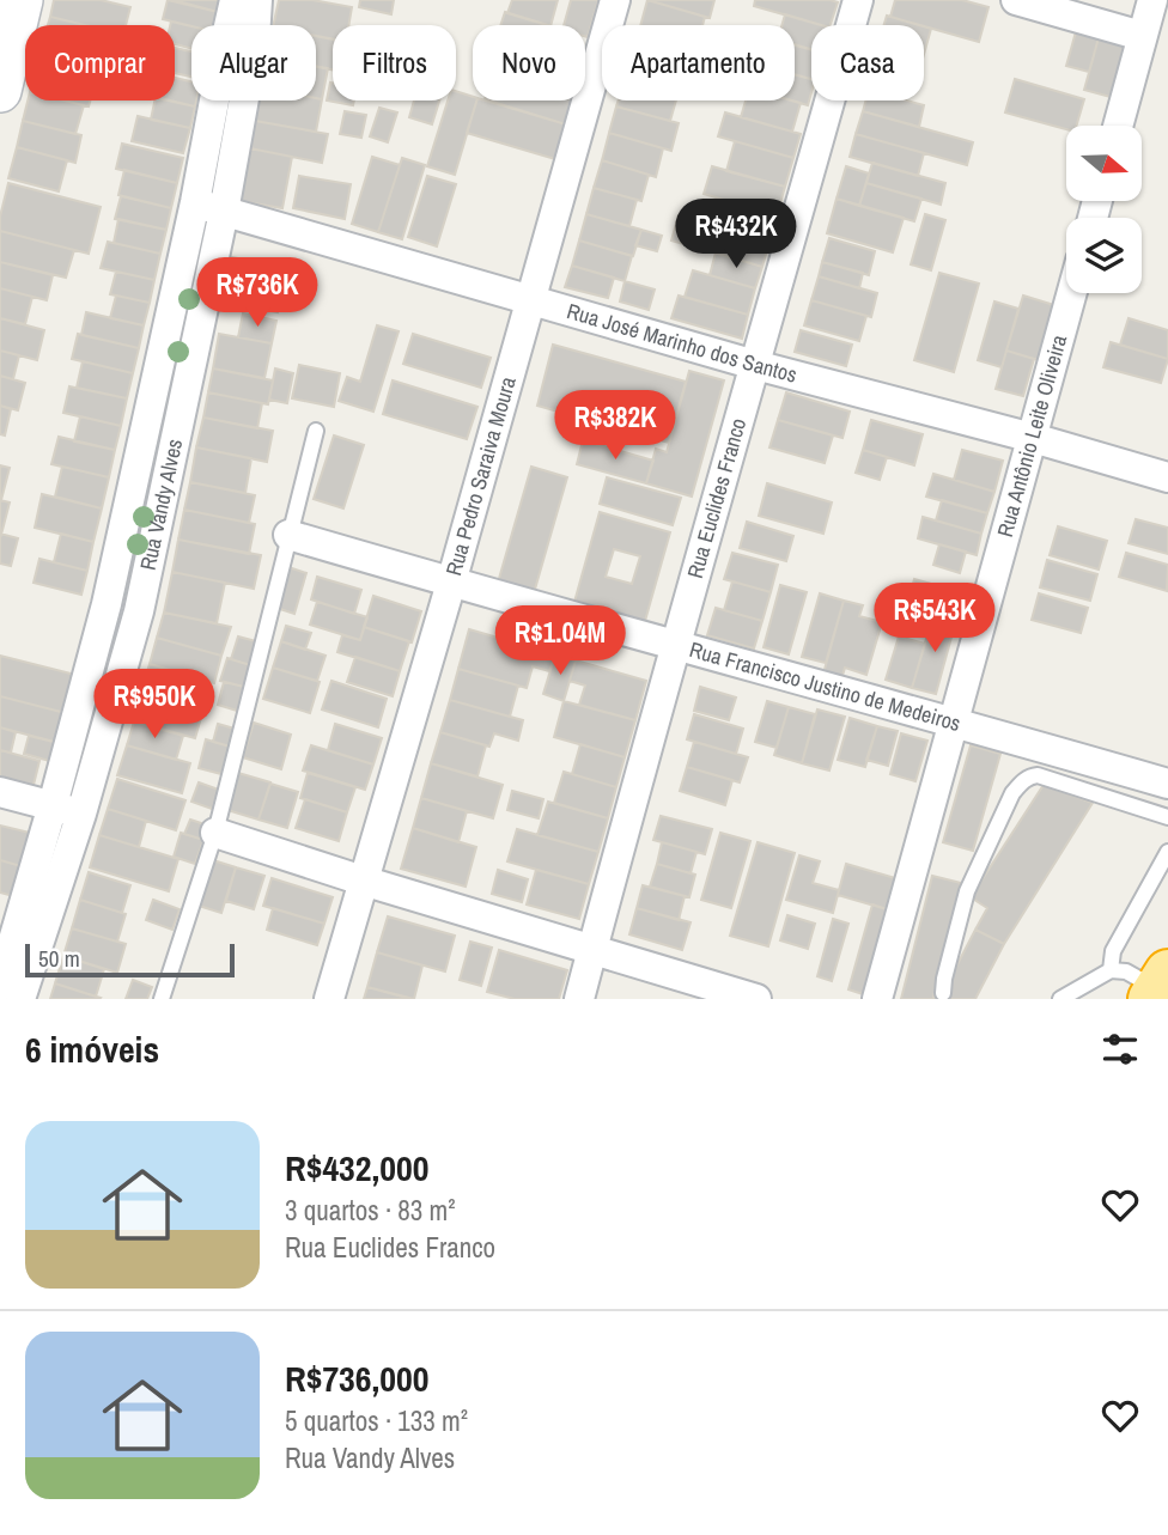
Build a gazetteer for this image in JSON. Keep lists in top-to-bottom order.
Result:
{
  "streets": {
    "street": [
      "Rua José Marinho dos Santos",
      "Rua Antônio Leite Oliveira",
      "Rua Pedro Saraiva Moura",
      "Rua Euclides Franco",
      "Rua Vandy Alves",
      "Rua Francisco Justino de Medeiros"
    ]
  },
  "crossings": [
    ["Rua José Marinho dos Santos", "Rua Antônio Leite Oliveira"],
    ["Rua José Marinho dos Santos", "Rua Pedro Saraiva Moura"],
    ["Rua José Marinho dos Santos", "Rua Euclides Franco"],
    ["Rua José Marinho dos Santos", "Rua Vandy Alves"],
    ["Rua Antônio Leite Oliveira", "Rua Francisco Justino de Medeiros"],
    ["Rua Pedro Saraiva Moura", "Rua Francisco Justino de Medeiros"],
    ["Rua Euclides Franco", "Rua Francisco Justino de Medeiros"]
  ],
  "scale_bar": "50 m",
  "north": "right",
  "page": {
    "chip": [
      "Comprar",
      "Alugar",
      "Filtros",
      "Novo",
      "Apartamento",
      "Casa"
    ],
    "price": [
      "R$432K",
      "R$736K",
      "R$382K",
      "R$543K",
      "R$1.04M",
      "R$950K"
    ],
    "scale": "50 m",
    "heading": "6 imóveis",
    "list": [
      {
        "name": "R$432,000",
        "note": "3 quartos · 83 m² · Rua Euclides Franco"
      },
      {
        "name": "R$736,000",
        "note": "5 quartos · 133 m² · Rua Vandy Alves"
      }
    ]
  }
}
